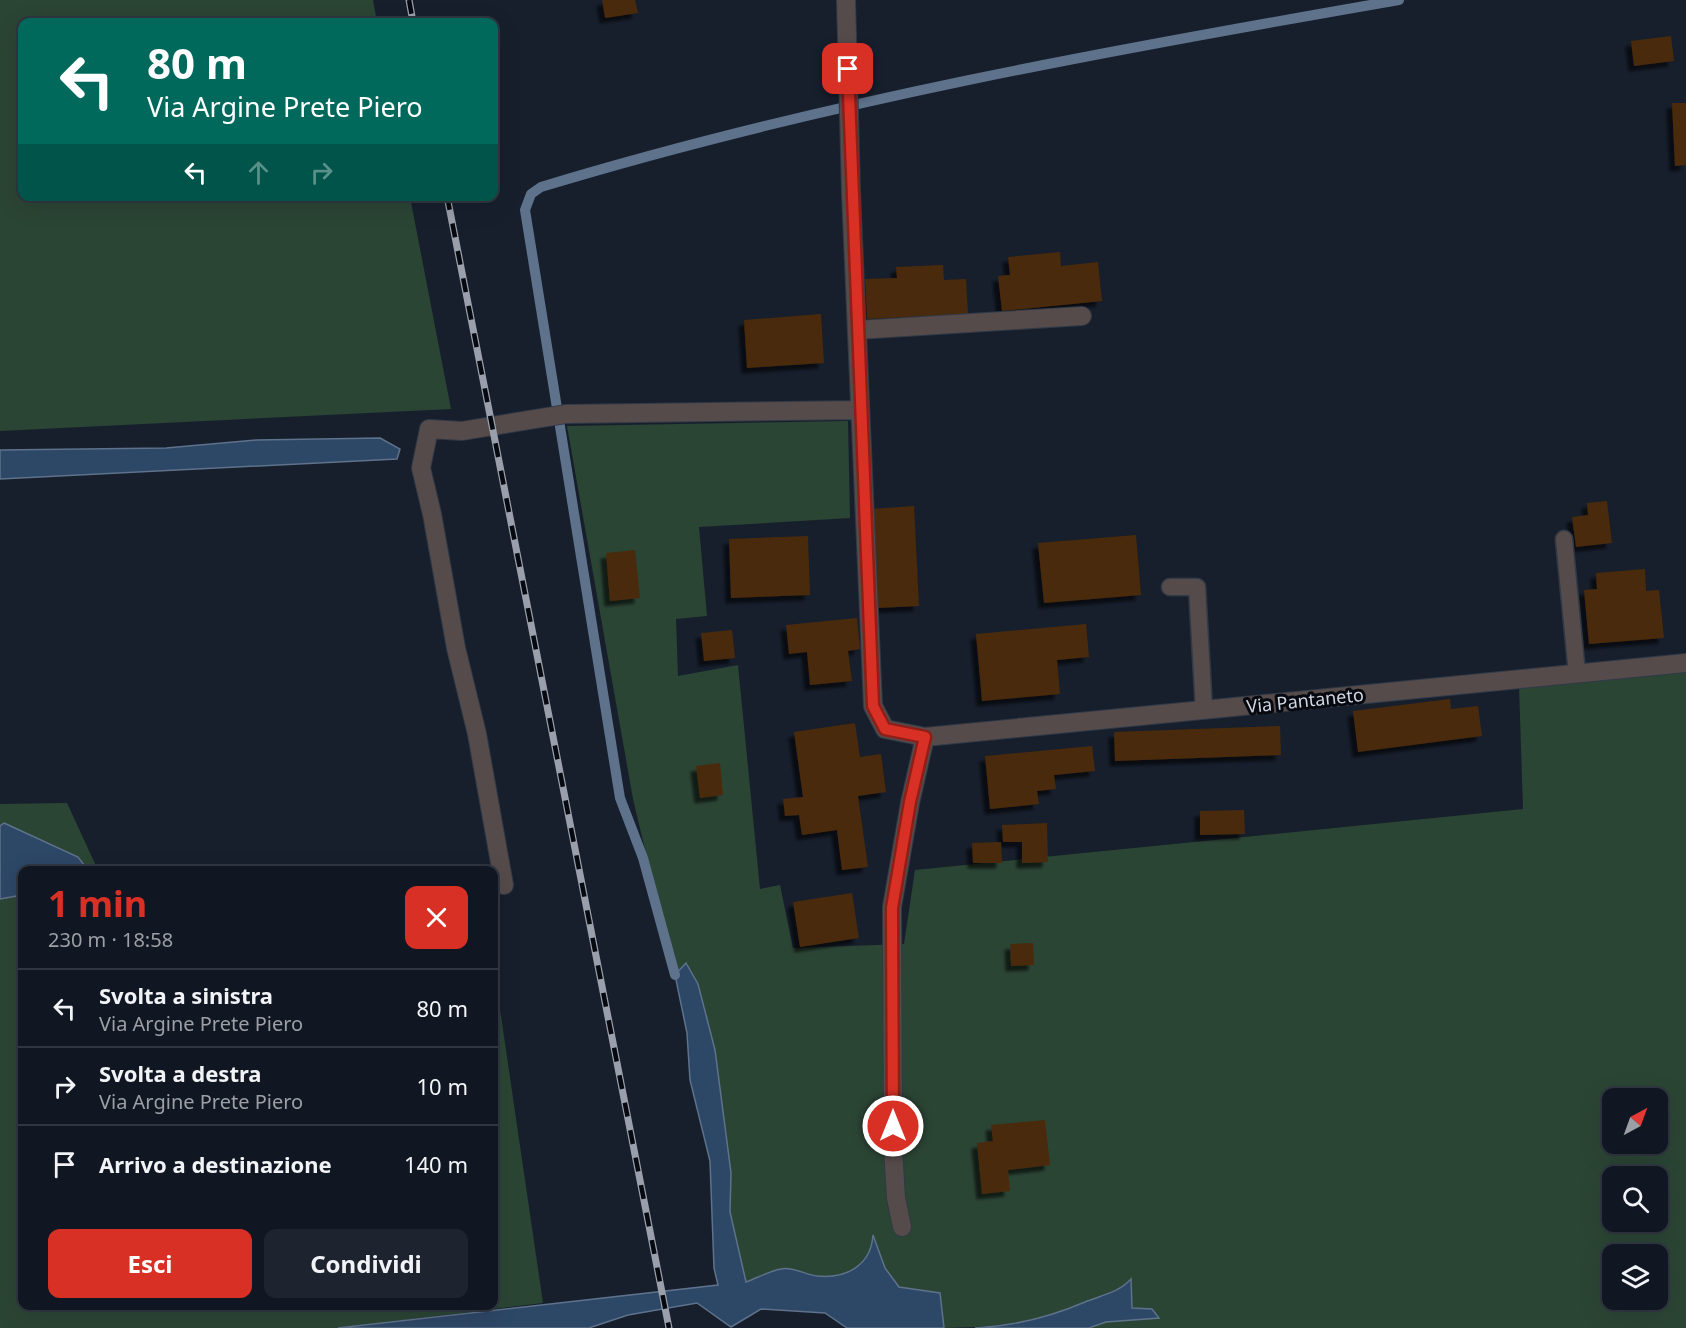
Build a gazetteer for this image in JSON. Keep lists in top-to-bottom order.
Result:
{
  "streets": {
    "street": ["Via Pantaneto"]
  },
  "north": "top right",
  "page": {
    "turn": ["80 m", "Via Argine Prete Piero"],
    "heading": ["1 min", "230 m · 18:58"],
    "list": [
      {
        "name": "Svolta a sinistra",
        "note": "Via Argine Prete Piero",
        "value": "80 m"
      },
      {
        "name": "Svolta a destra",
        "note": "Via Argine Prete Piero",
        "value": "10 m"
      },
      {
        "name": "Arrivo a destinazione",
        "value": "140 m"
      }
    ],
    "buttons": ["Esci", "Condividi"]
  }
}
